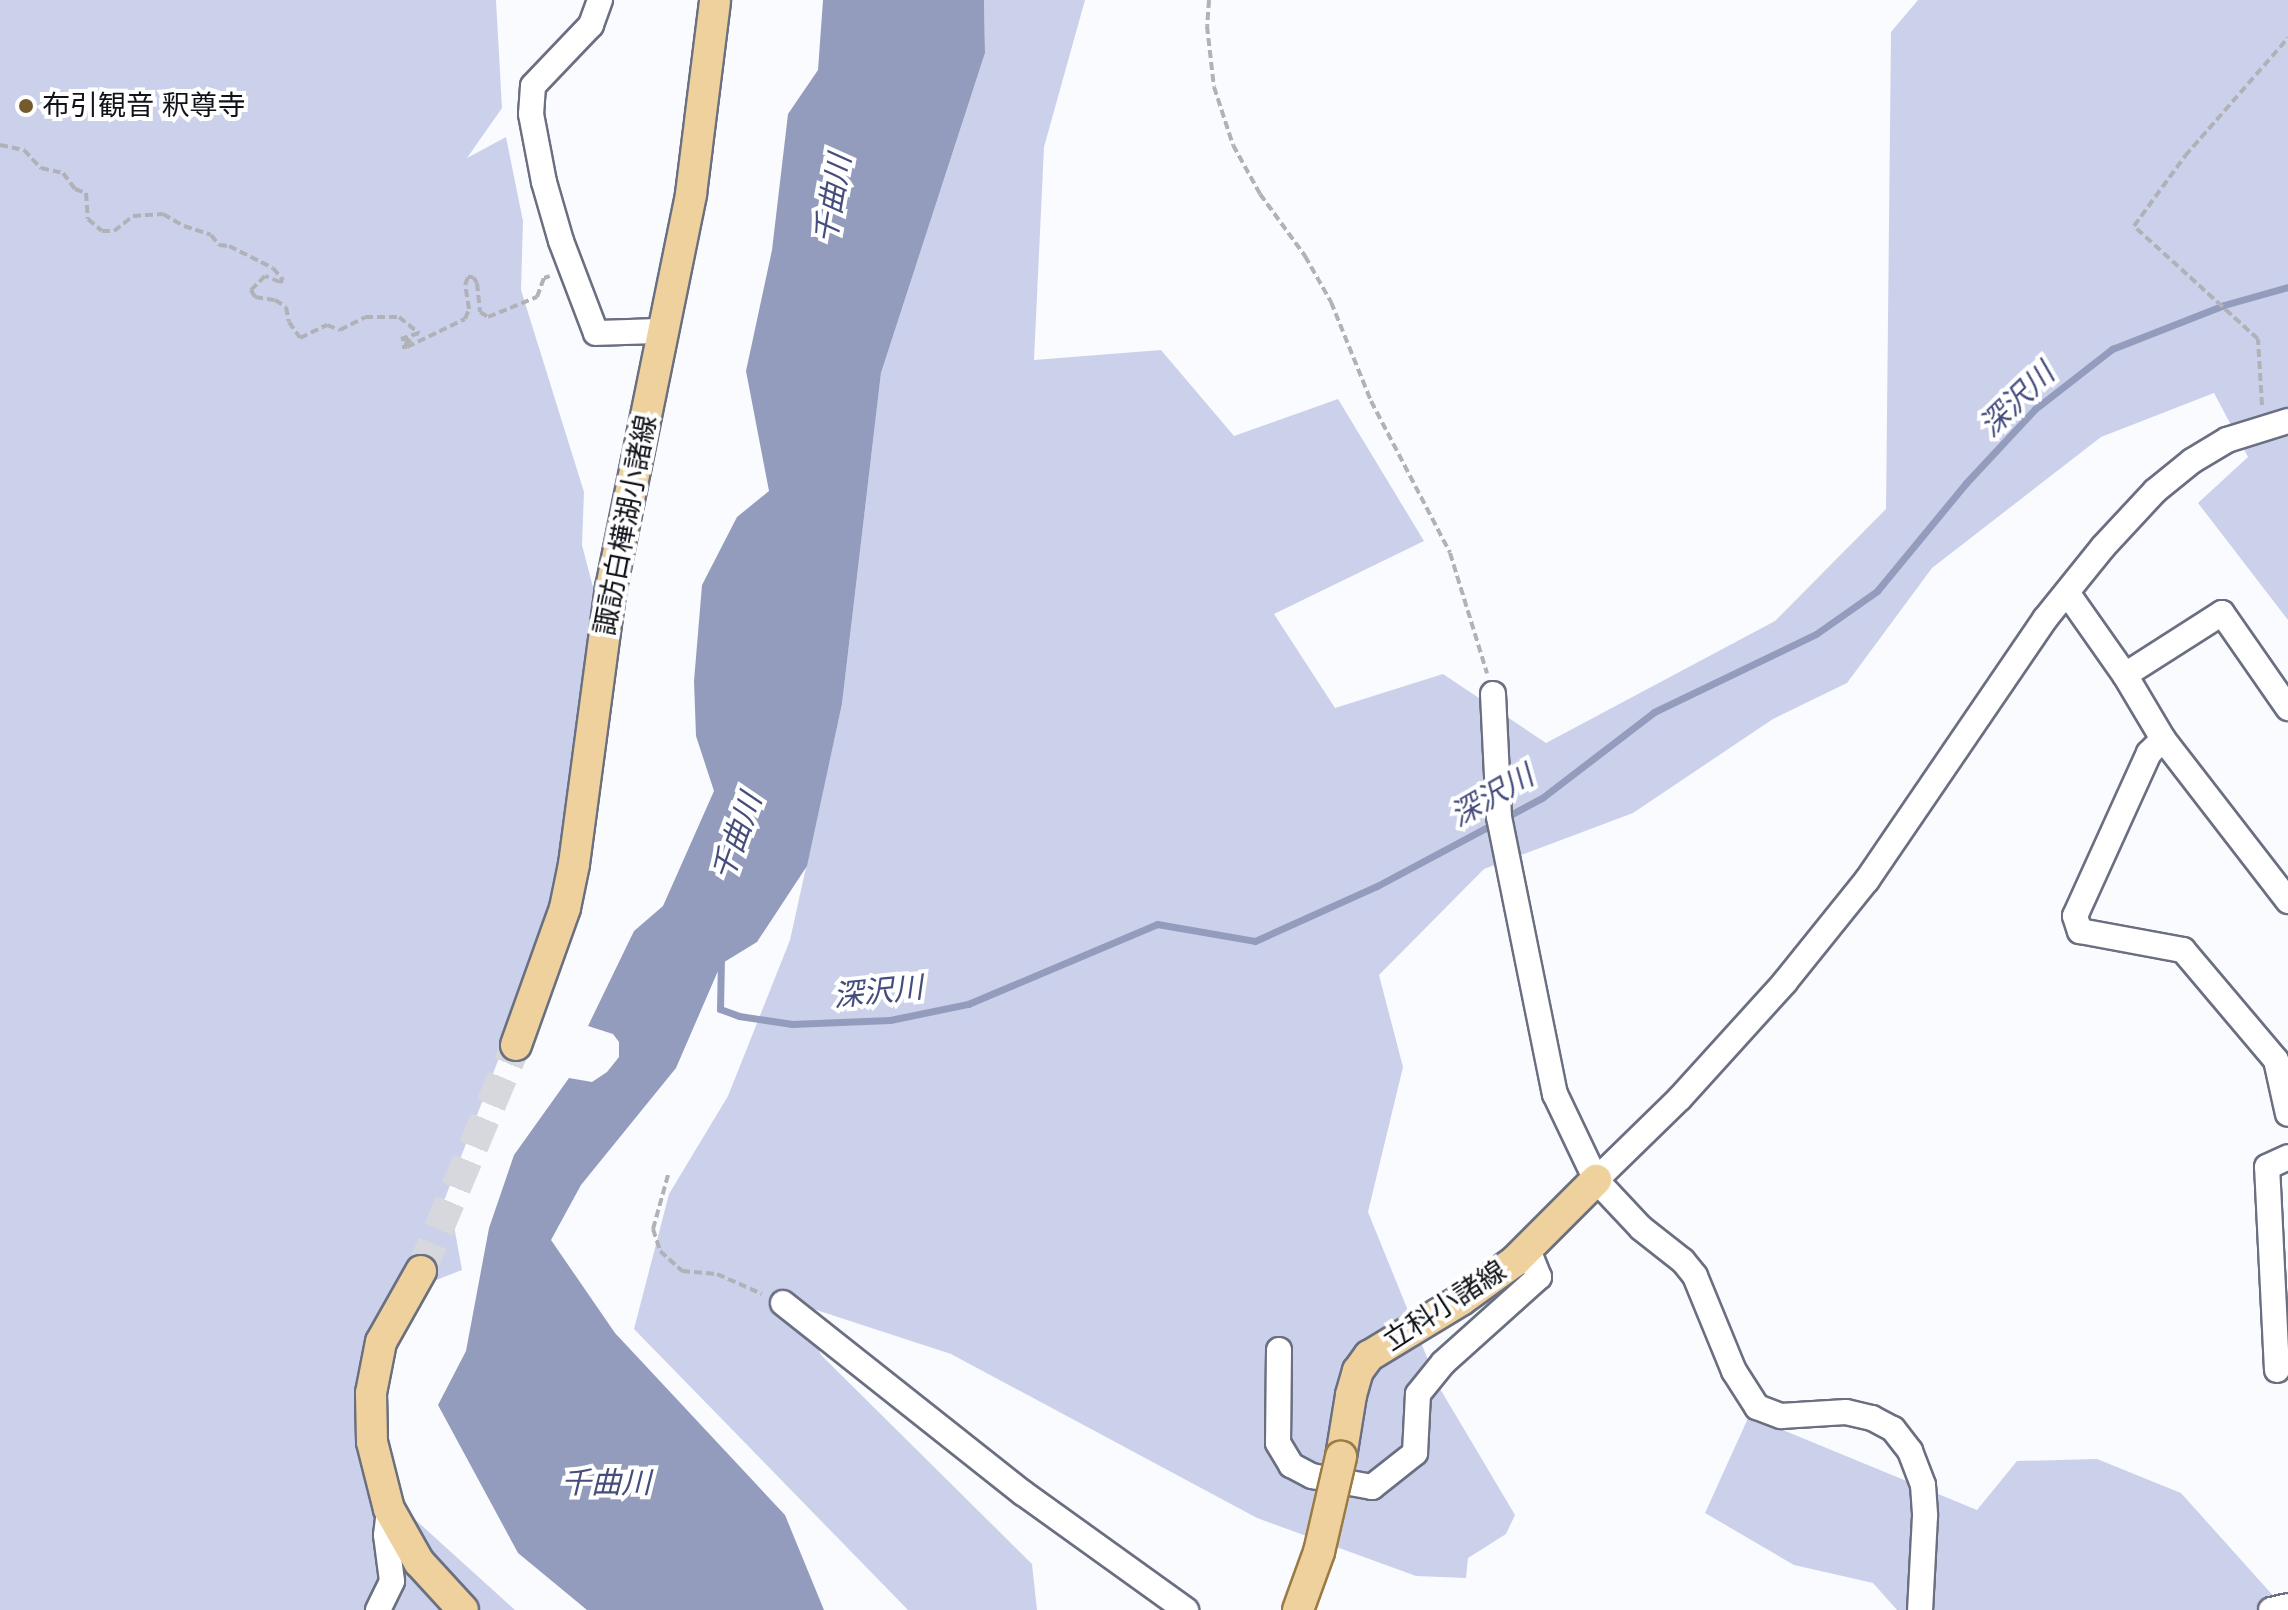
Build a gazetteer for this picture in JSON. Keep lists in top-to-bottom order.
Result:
{
  "streets": {
    "main road": ["諏訪白樺湖小諸線", "立科小諸線"]
  },
  "water": ["千曲川", "深沢川"],
  "places": ["布引観音 釈尊寺"]
}
